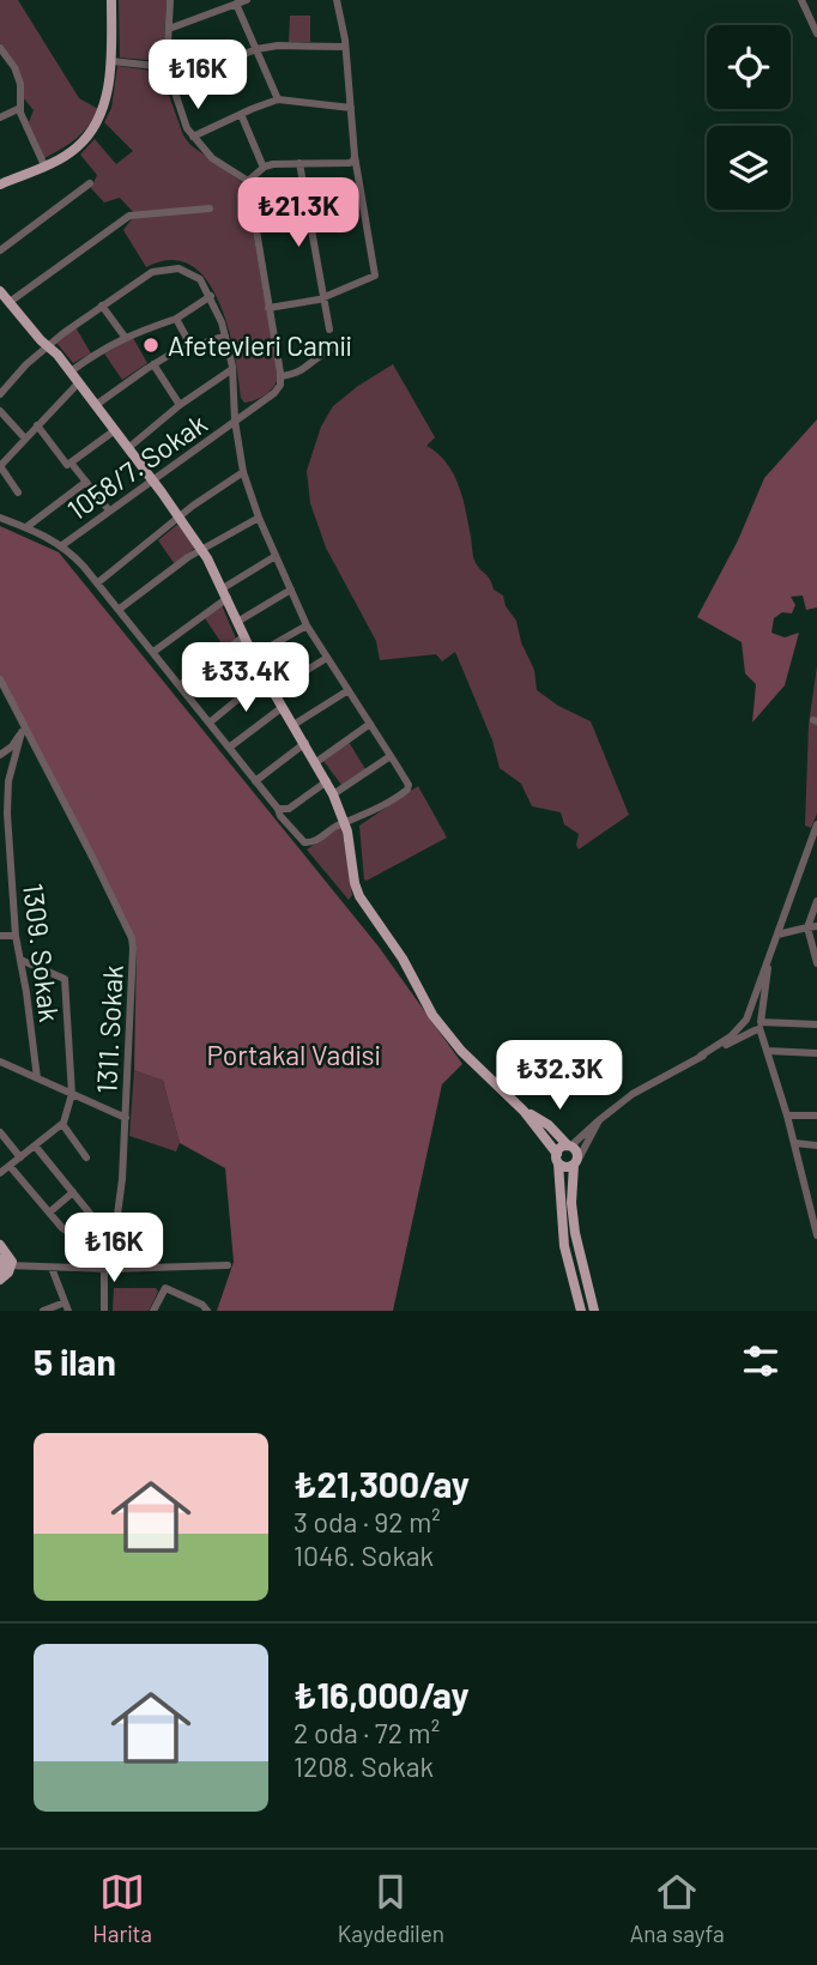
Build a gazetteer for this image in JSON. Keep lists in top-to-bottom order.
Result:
{
  "streets": {
    "street": ["1058/7. Sokak", "1309. Sokak", "1311. Sokak"]
  },
  "crossings": [
    ["1309. Sokak", "1311. Sokak"]
  ],
  "parks": ["Portakal Vadisi"],
  "places": ["Afetevleri Camii"],
  "page": {
    "price": [
      "₺16K",
      "₺21.3K",
      "₺33.4K",
      "₺32.3K",
      "₺16K"
    ],
    "heading": "5 ilan",
    "list": [
      {
        "name": "₺21,300/ay",
        "note": "3 oda · 92 m² · 1046. Sokak"
      },
      {
        "name": "₺16,000/ay",
        "note": "2 oda · 72 m² · 1208. Sokak"
      }
    ],
    "tabs": ["Harita", "Kaydedilen", "Ana sayfa"]
  }
}
